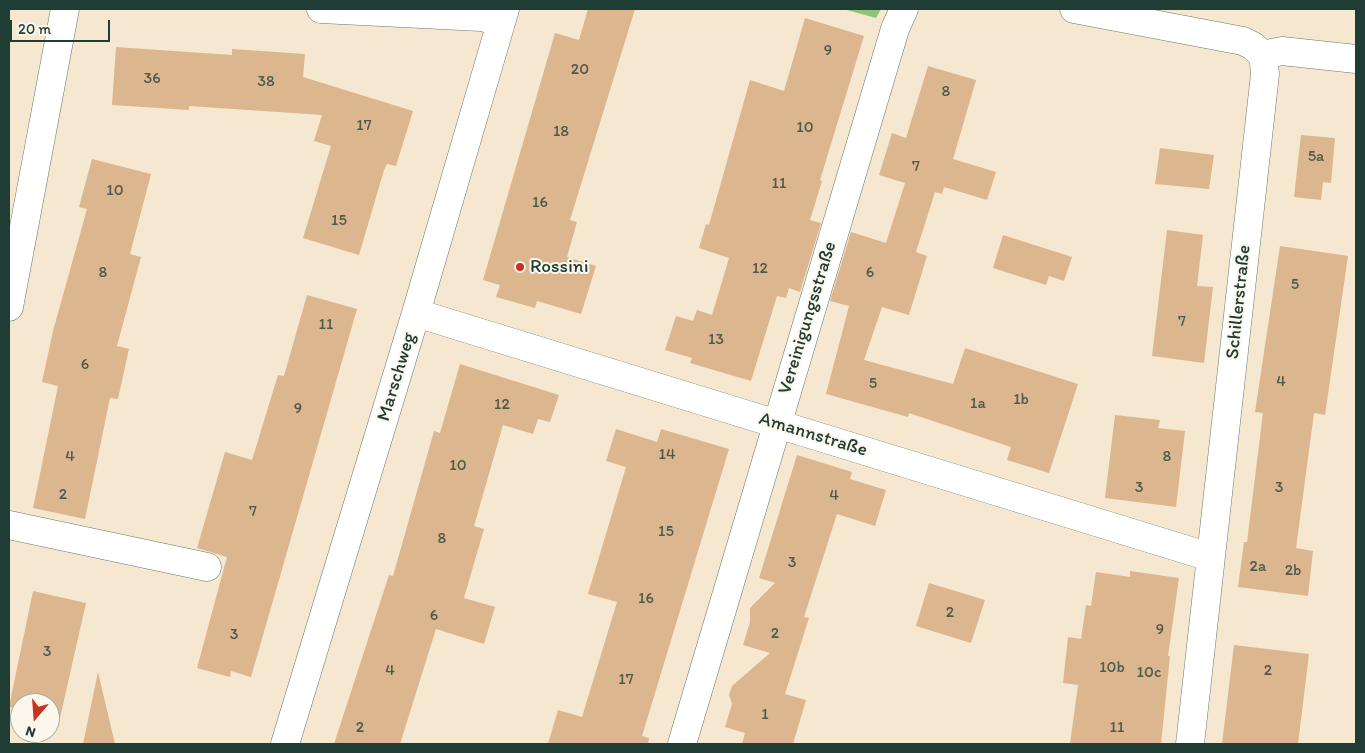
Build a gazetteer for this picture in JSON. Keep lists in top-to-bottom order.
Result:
{
  "streets": {
    "street": [
      "Schillerstraße",
      "Vereinigungsstraße",
      "Marschweg",
      "Amannstraße"
    ]
  },
  "crossings": [
    ["Schillerstraße", "Amannstraße"],
    ["Vereinigungsstraße", "Amannstraße"],
    ["Marschweg", "Amannstraße"]
  ],
  "places": ["Rossini"],
  "house_numbers": [
    "9",
    "20",
    "36",
    "38",
    "8",
    "17",
    "10",
    "18",
    "5a",
    "7",
    "11",
    "10",
    "16",
    "15",
    "12",
    "8",
    "6",
    "5",
    "7",
    "11",
    "13",
    "6",
    "4",
    "5",
    "1b",
    "1a",
    "12",
    "9",
    "14",
    "4",
    "8",
    "10",
    "3",
    "3",
    "2",
    "4",
    "7",
    "15",
    "8",
    "3",
    "2a",
    "2b",
    "16",
    "2",
    "6",
    "9",
    "2",
    "3",
    "3",
    "10b",
    "4",
    "2",
    "10c",
    "17",
    "1",
    "2",
    "11"
  ],
  "scale_bar": "20 m",
  "north": "bottom"
}
